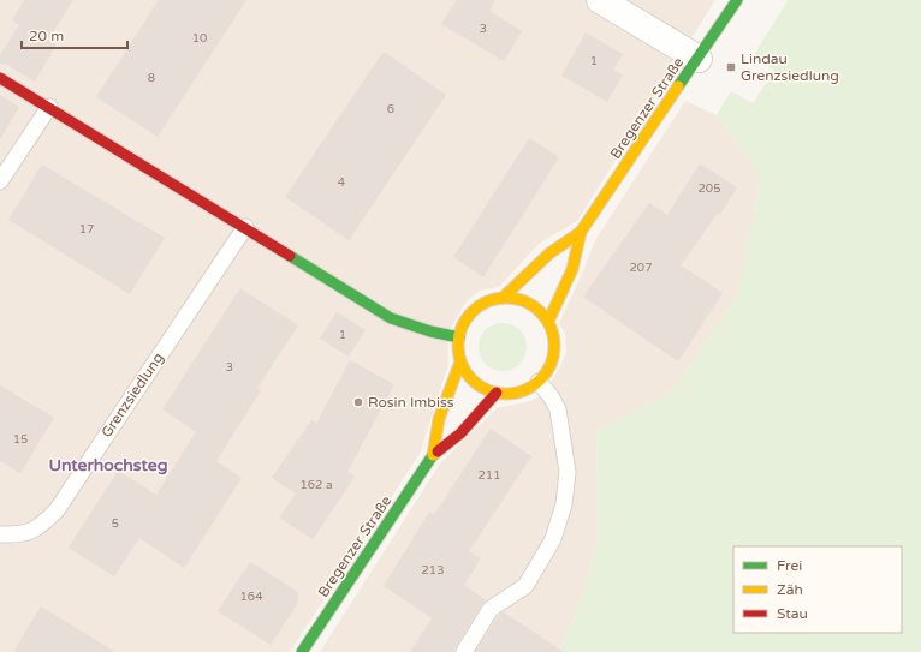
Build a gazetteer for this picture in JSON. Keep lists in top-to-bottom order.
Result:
{
  "streets": {
    "main road": ["Bregenzer Straße"],
    "lane": ["Grenzsiedlung"]
  },
  "districts": ["Unterhochsteg"],
  "places": {
    "transit": ["Lindau Grenzsiedlung"],
    "other": ["Rosin Imbiss"]
  },
  "house_numbers": [
    "3",
    "10",
    "1",
    "8",
    "6",
    "4",
    "205",
    "17",
    "207",
    "1",
    "3",
    "15",
    "211",
    "162 a",
    "5",
    "213",
    "164"
  ],
  "legend": ["Frei", "Zäh", "Stau"],
  "scale_bar": "20 m"
}
